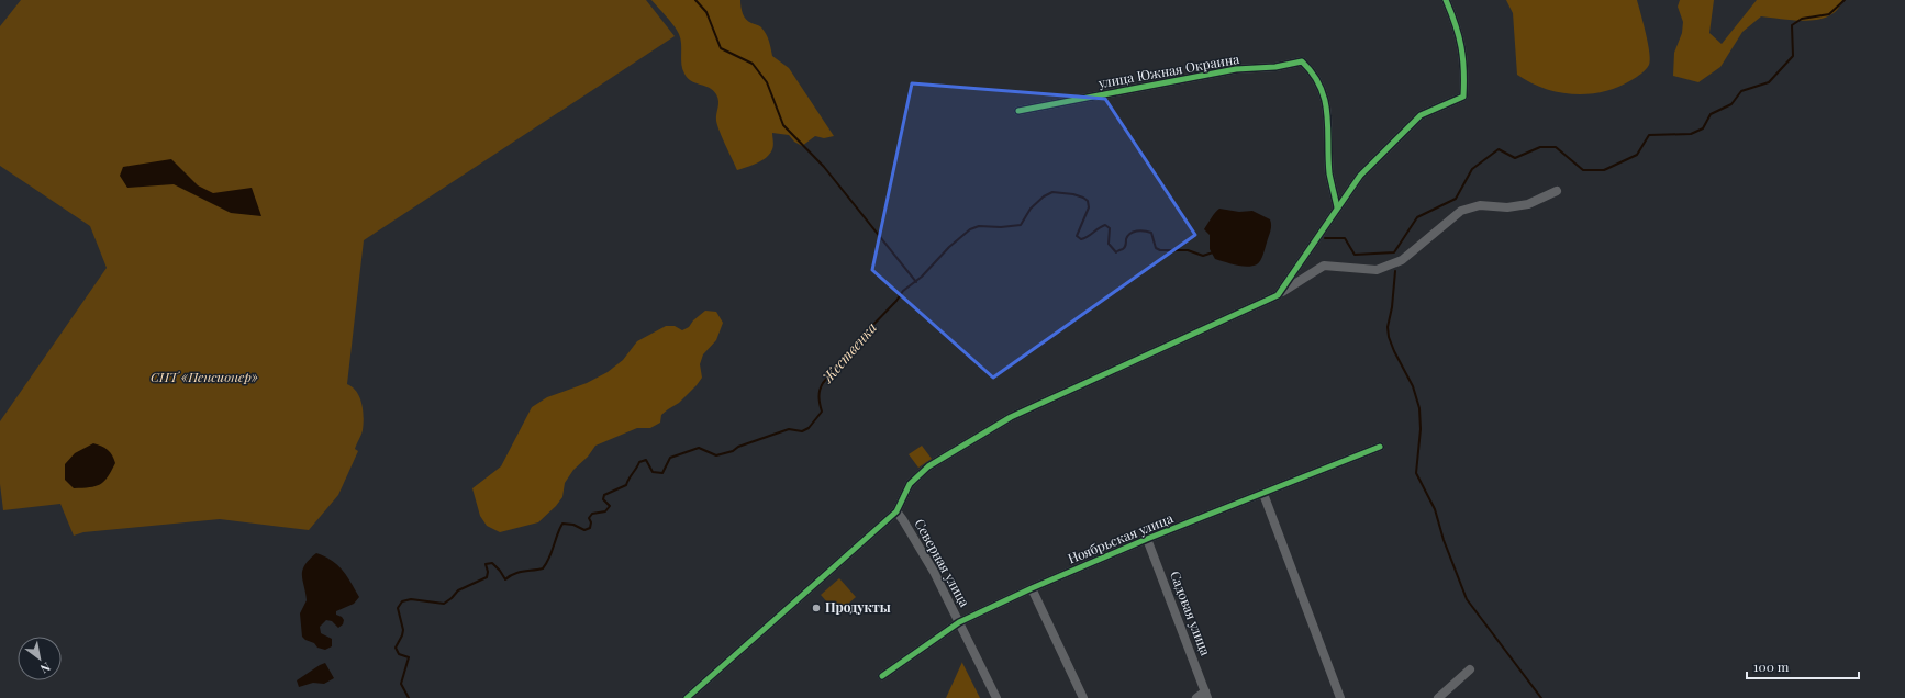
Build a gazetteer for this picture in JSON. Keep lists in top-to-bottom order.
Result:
{
  "streets": {
    "street": [
      "улица Южная Окраина",
      "Ноябрьская улица",
      "Северная улица",
      "Садовая улица"
    ]
  },
  "crossings": [
    ["Ноябрьская улица", "Северная улица"],
    ["Ноябрьская улица", "Садовая улица"]
  ],
  "water": ["Жественка"],
  "parks": ["СНТ «Пенсионер»"],
  "places": ["Продукты"],
  "scale_bar": "100 m",
  "north": "bottom right"
}
